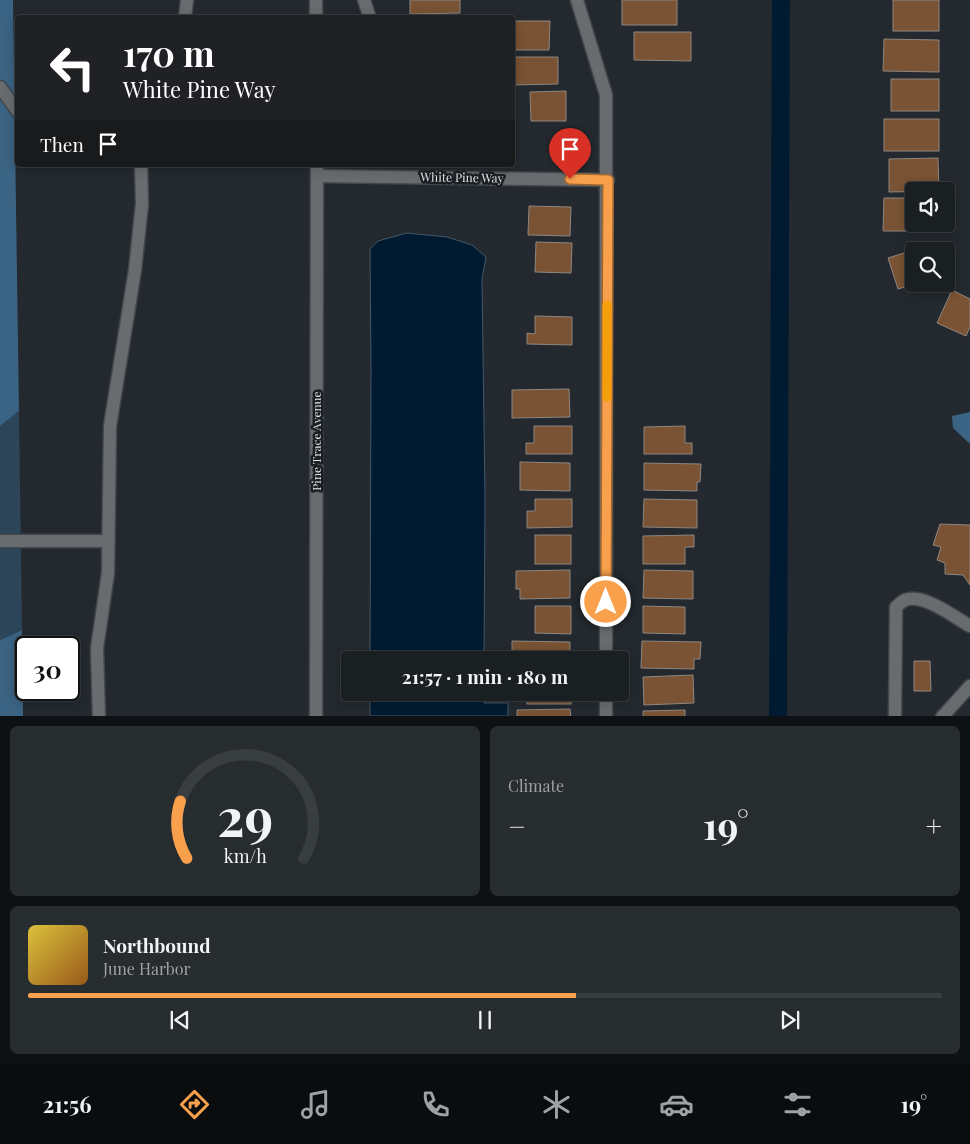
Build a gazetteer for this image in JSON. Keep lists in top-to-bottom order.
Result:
{
  "streets": {
    "street": ["White Pine Way", "Pine Trace Avenue"]
  },
  "crossings": [
    ["White Pine Way", "Pine Trace Avenue"]
  ],
  "page": {
    "turn": ["170 m", "White Pine Way"],
    "then": "Then",
    "limit": "30",
    "trip": "21:57 · 1 min · 180 m",
    "tile": "Climate",
    "heat": ["−", "19°", "+"],
    "song": ["Northbound", "June Harbor"],
    "tabs": ["21:56", "19°"],
    "gauge": ["29", "km/h"]
  }
}
